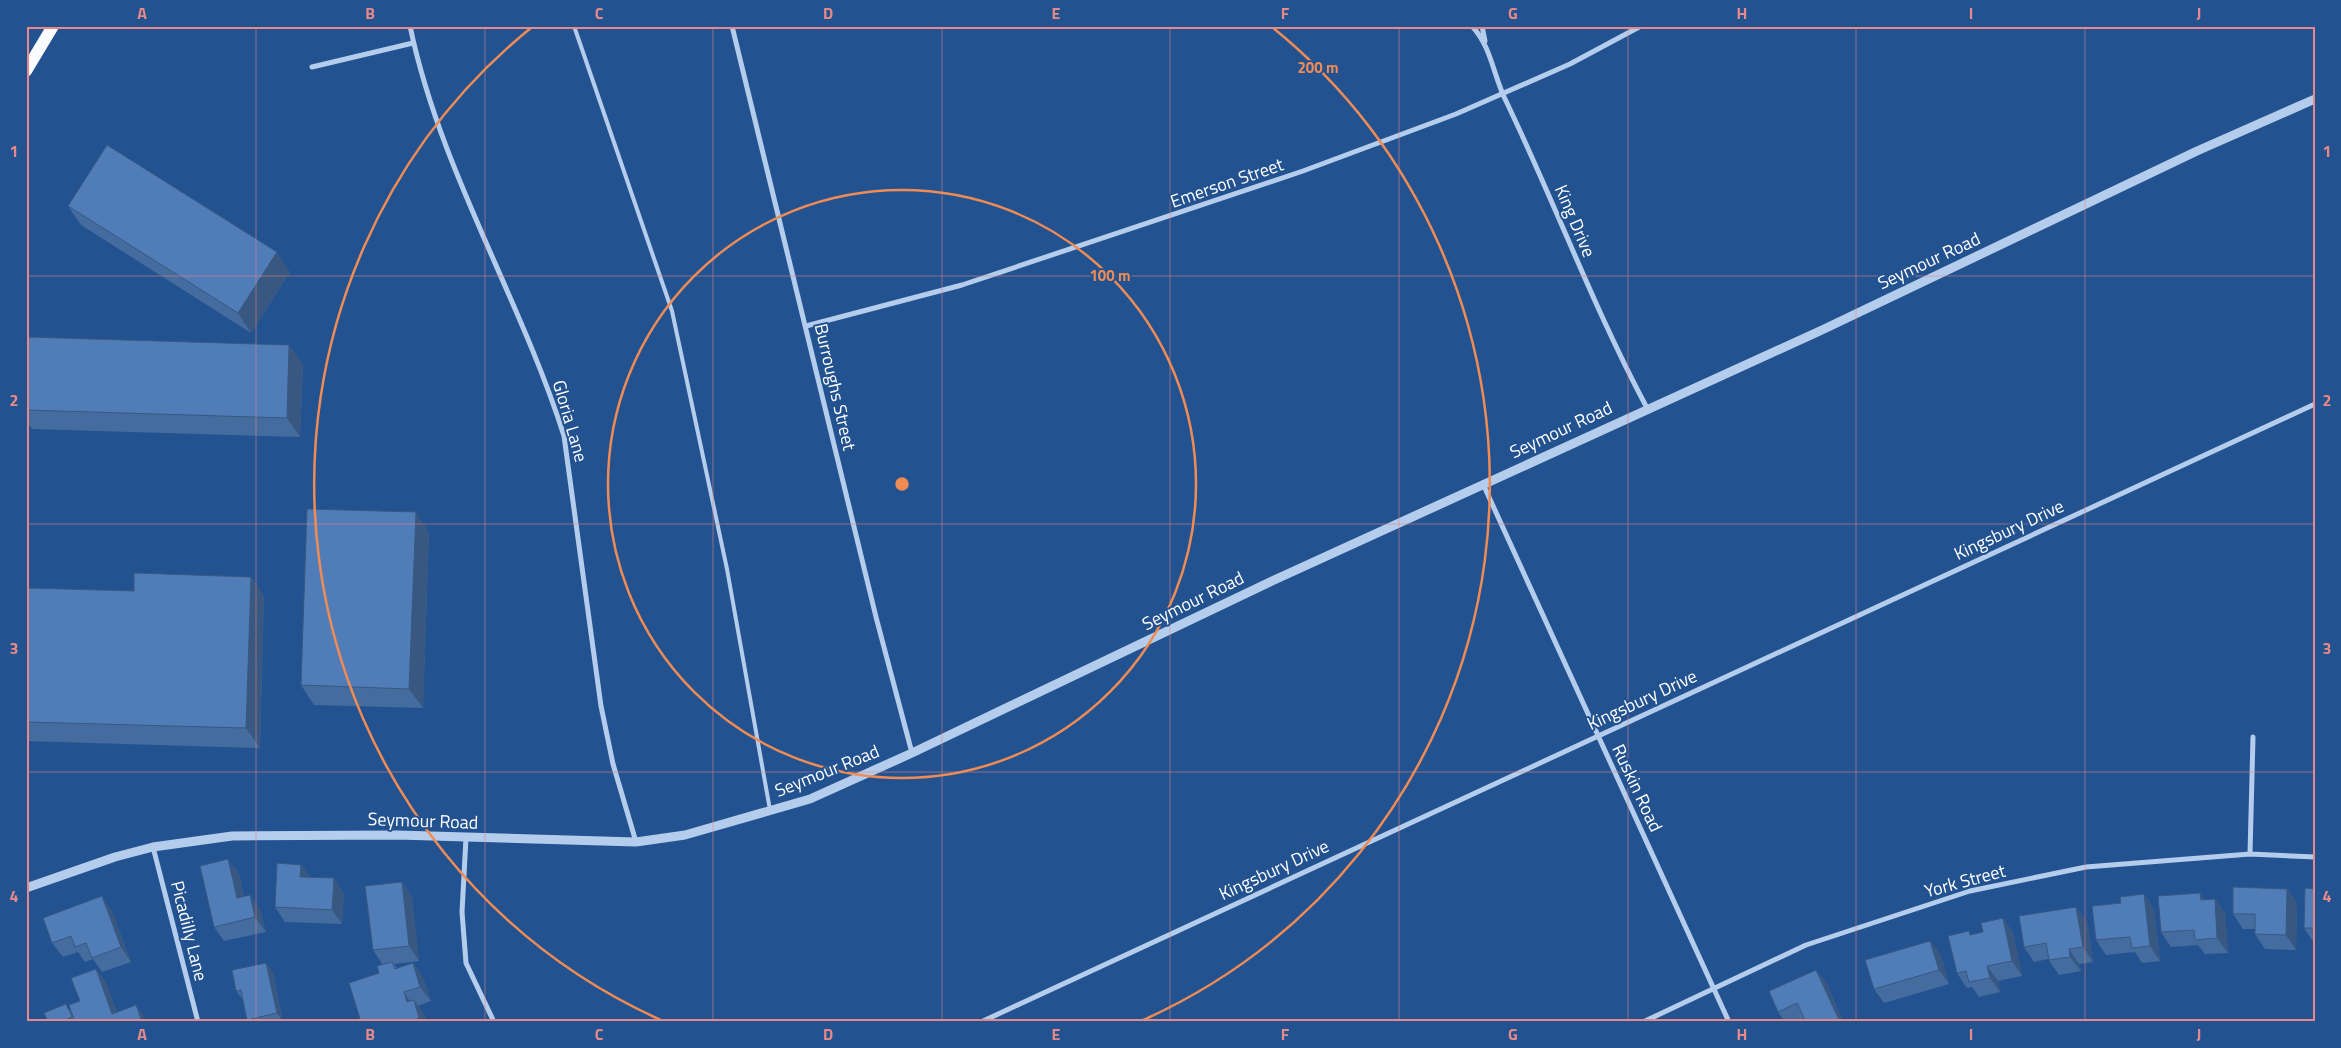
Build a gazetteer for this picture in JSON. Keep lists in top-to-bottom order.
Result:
{
  "streets": {
    "street": [
      "Emerson Street",
      "King Drive",
      "Seymour Road",
      "Burroughs Street",
      "Gloria Lane",
      "Kingsbury Drive",
      "Ruskin Road",
      "York Street",
      "Picadilly Lane"
    ]
  },
  "crossings": [
    ["Emerson Street", "King Drive"],
    ["Emerson Street", "Burroughs Street"],
    ["King Drive", "Seymour Road"],
    ["Seymour Road", "Burroughs Street"],
    ["Seymour Road", "Gloria Lane"],
    ["Seymour Road", "Ruskin Road"],
    ["Seymour Road", "Picadilly Lane"],
    ["Kingsbury Drive", "Ruskin Road"],
    ["Ruskin Road", "York Street"]
  ],
  "grid": {
    "columns": [
      "A",
      "B",
      "C",
      "D",
      "E",
      "F",
      "G",
      "H",
      "I",
      "J"
    ],
    "rows": [
      "1",
      "2",
      "3",
      "4"
    ]
  },
  "rings": ["200 m", "100 m"]
}
